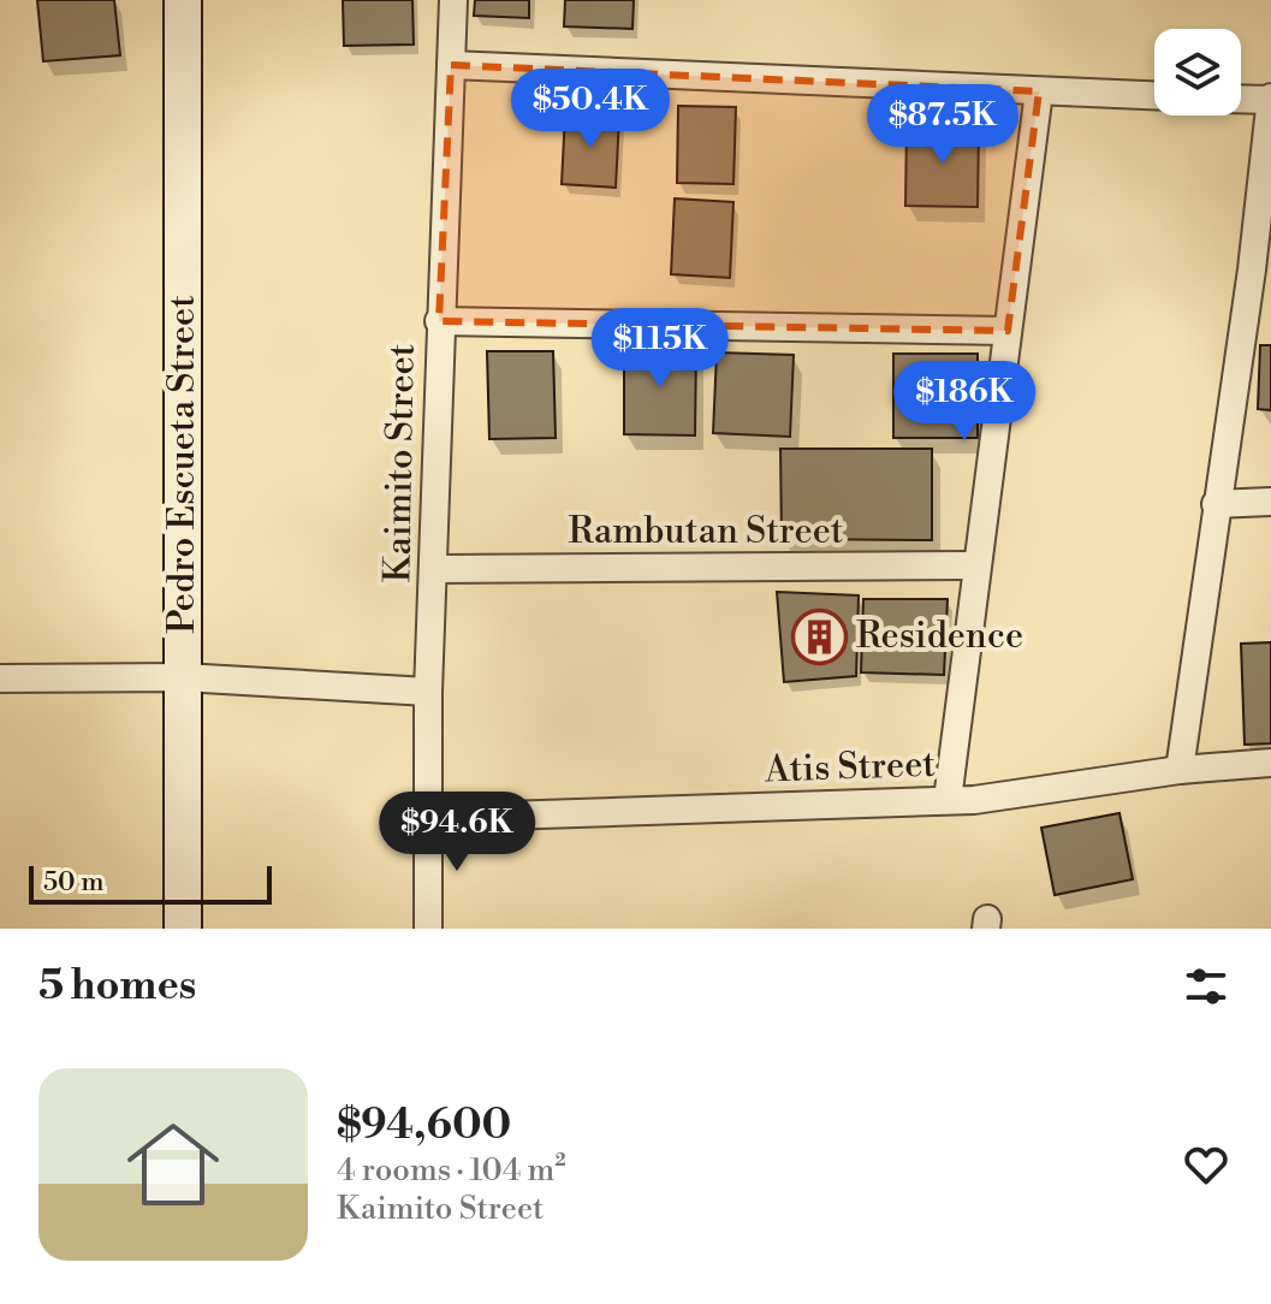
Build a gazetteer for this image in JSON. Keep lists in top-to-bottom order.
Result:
{
  "streets": {
    "street": [
      "Kaimito Street",
      "Pedro Escueta Street",
      "Rambutan Street",
      "Atis Street"
    ]
  },
  "crossings": [
    ["Kaimito Street", "Rambutan Street"],
    ["Kaimito Street", "Atis Street"]
  ],
  "places": {
    "building": ["Residence"]
  },
  "scale_bar": "50 m",
  "page": {
    "price": [
      "$50.4K",
      "$87.5K",
      "$115K",
      "$186K",
      "$94.6K"
    ],
    "scale": "50 m",
    "heading": "5 homes",
    "list": [
      {
        "name": "$94,600",
        "note": "4 rooms · 104 m² · Kaimito Street"
      }
    ]
  }
}
